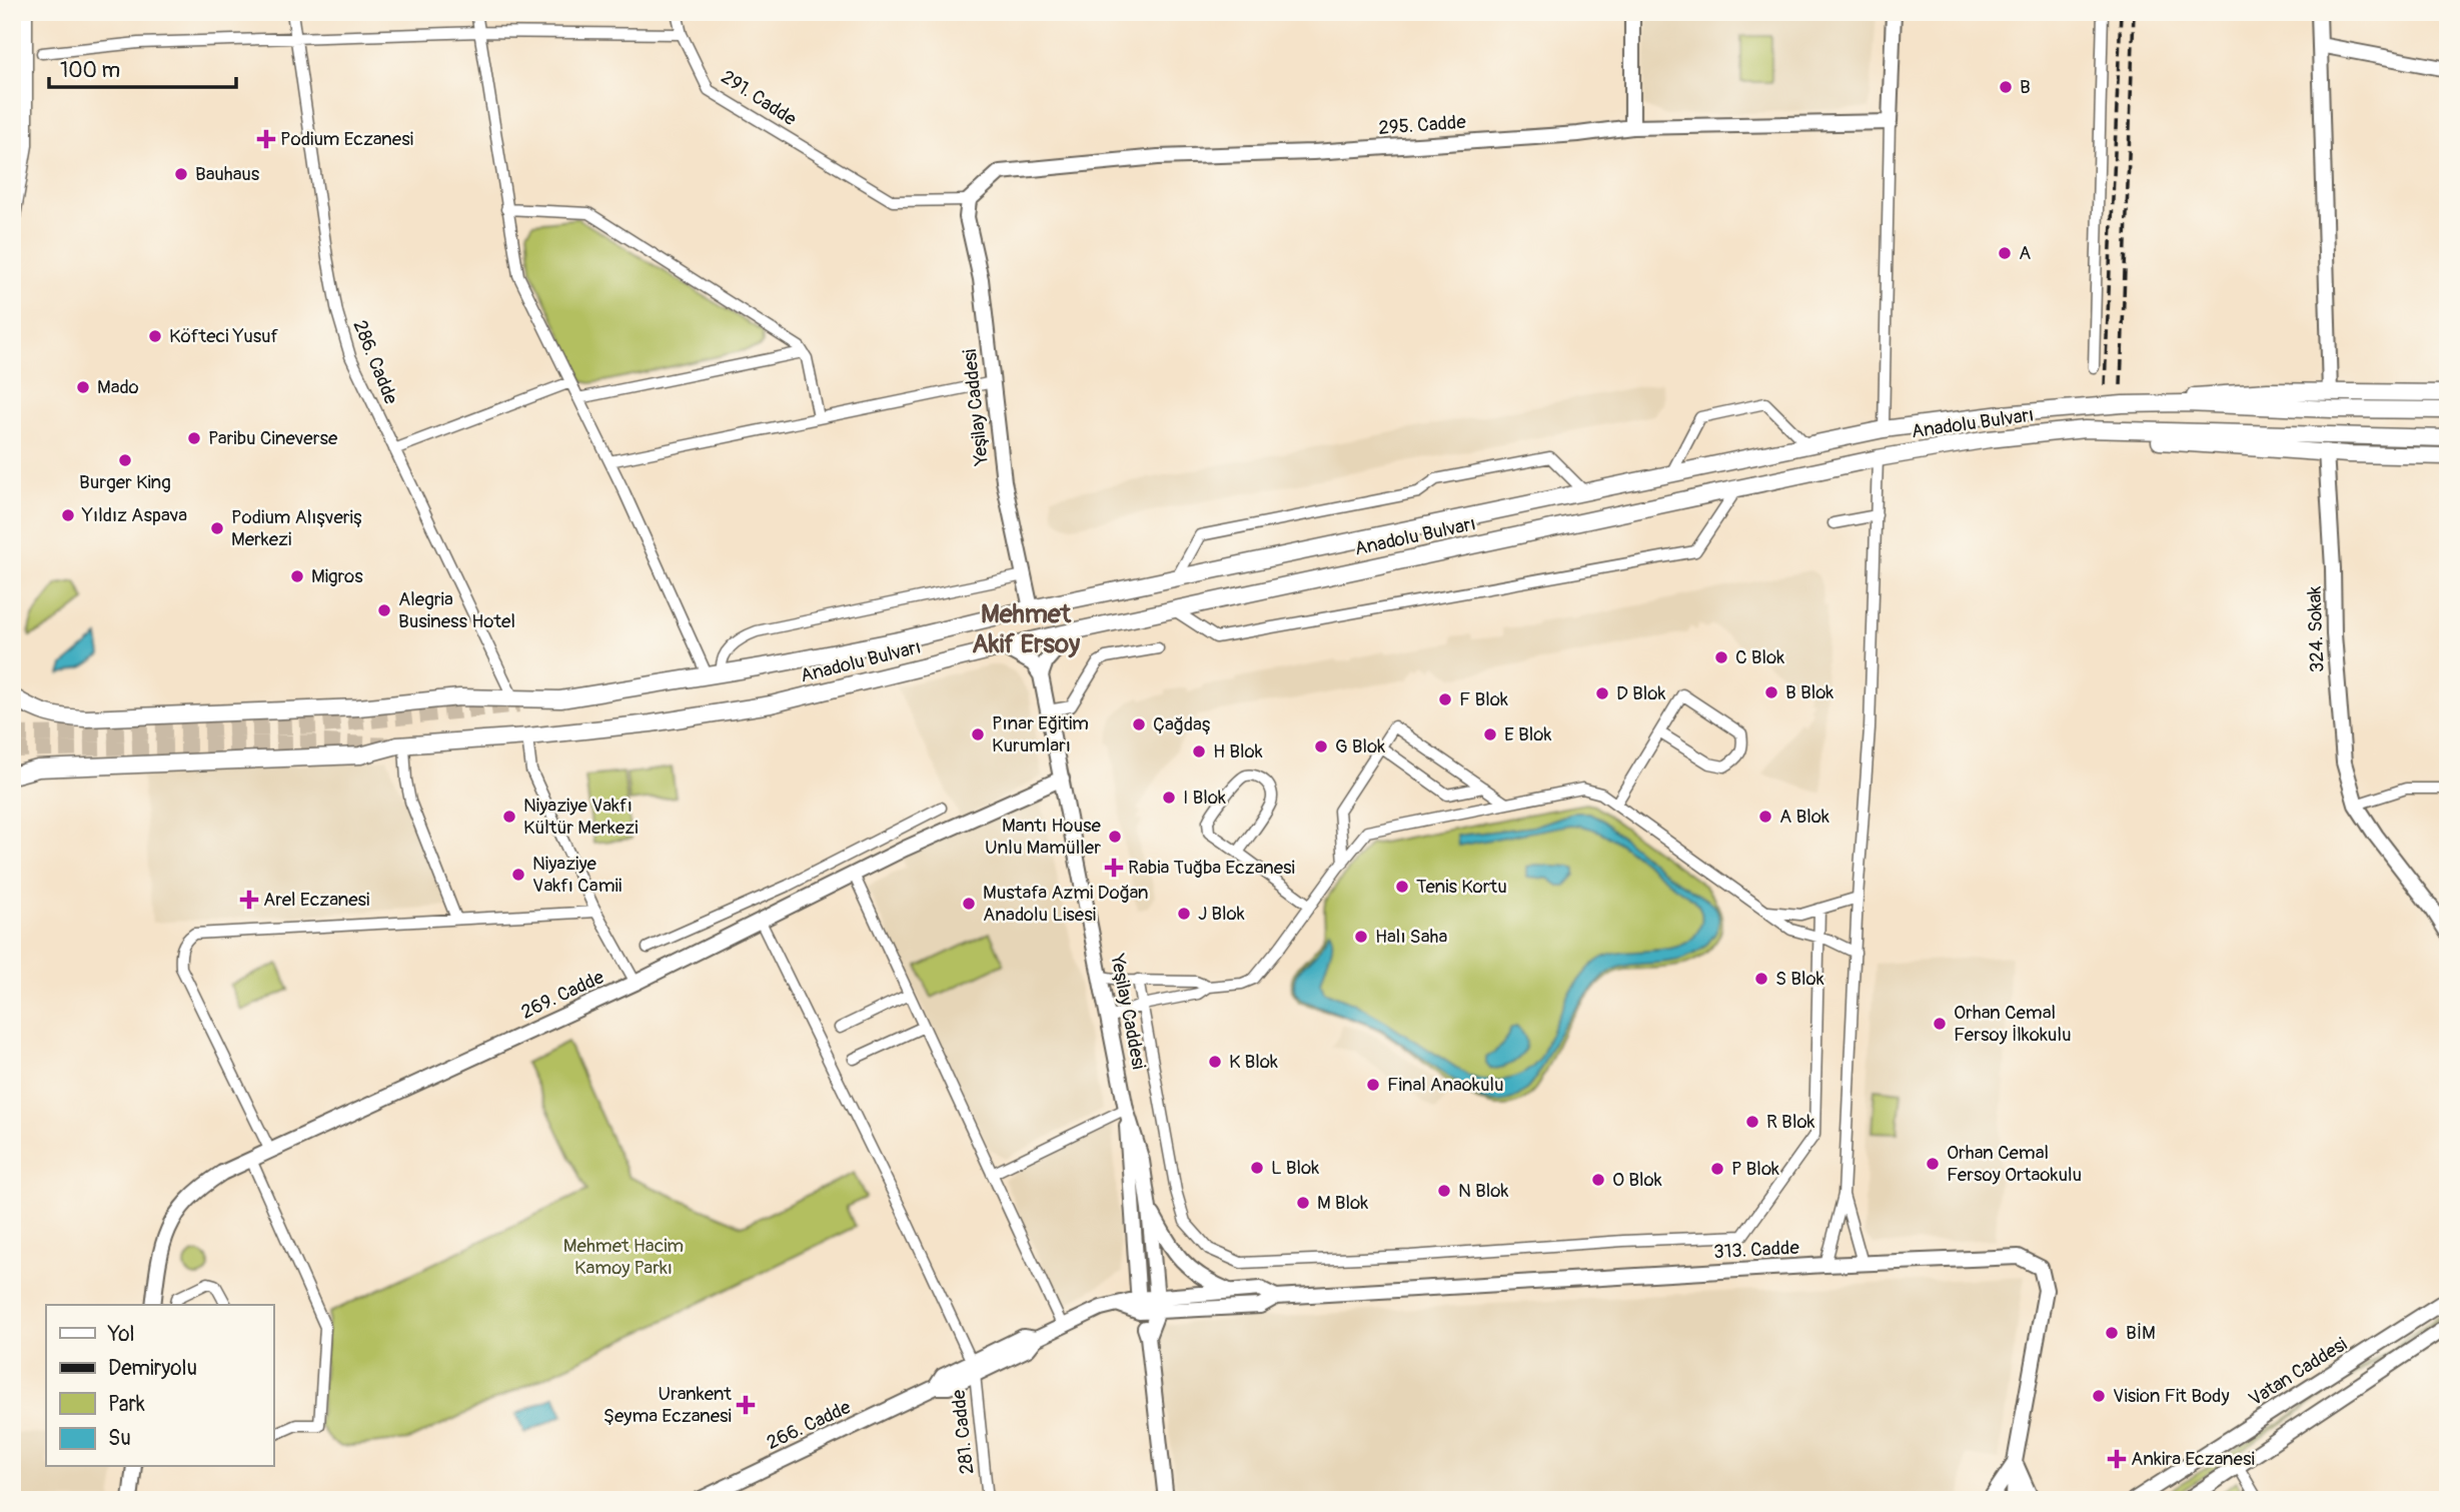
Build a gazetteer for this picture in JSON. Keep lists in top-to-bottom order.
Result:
{
  "streets": {
    "main road": [
      "295. Cadde",
      "Yeşilay Caddesi",
      "Anadolu Bulvarı",
      "324. Sokak",
      "269. Cadde",
      "313. Cadde",
      "Vatan Caddesi",
      "266. Cadde"
    ],
    "street": ["291. Cadde", "286. Cadde", "281. Cadde"]
  },
  "crossings": [
    ["291. Cadde", "295. Cadde"],
    ["291. Cadde", "Yeşilay Caddesi"],
    ["295. Cadde", "Yeşilay Caddesi"],
    ["286. Cadde", "Anadolu Bulvarı"],
    ["Yeşilay Caddesi", "Anadolu Bulvarı"],
    ["Yeşilay Caddesi", "269. Cadde"],
    ["Yeşilay Caddesi", "313. Cadde"],
    ["Yeşilay Caddesi", "266. Cadde"],
    ["269. Cadde", "281. Cadde"],
    ["313. Cadde", "266. Cadde"],
    ["266. Cadde", "281. Cadde"]
  ],
  "districts": ["Mehmet Akif Ersoy"],
  "parks": ["Mehmet Hacim Kamoy Parkı"],
  "places": {
    "other": [
      "B",
      "Bauhaus",
      "A",
      "Köfteci Yusuf",
      "Mado",
      "Paribu Cineverse",
      "Burger King",
      "Yıldız Aspava",
      "Podium Alışveriş Merkezi",
      "Migros",
      "Alegria Business Hotel",
      "C Blok",
      "B Blok",
      "D Blok",
      "F Blok",
      "Çağdaş",
      "Pınar Eğitim Kurumları",
      "E Blok",
      "G Blok",
      "H Blok",
      "I Blok",
      "Niyaziye Vakfı Kültür Merkezi",
      "A Blok",
      "Mantı House Unlu Mamüller",
      "Niyaziye Vakfı Camii",
      "Tenis Kortu",
      "Mustafa Azmi Doğan Anadolu Lisesi",
      "J Blok",
      "Halı Saha",
      "S Blok",
      "Orhan Cemal Fersoy İlkokulu",
      "K Blok",
      "Final Anaokulu",
      "R Blok",
      "Orhan Cemal Fersoy Ortaokulu",
      "L Blok",
      "P Blok",
      "O Blok",
      "N Blok",
      "M Blok",
      "BİM",
      "Vision Fit Body"
    ],
    "health": [
      "Podium Eczanesi",
      "Rabia Tuğba Eczanesi",
      "Arel Eczanesi",
      "Urankent Şeyma Eczanesi",
      "Ankira Eczanesi"
    ]
  },
  "legend": [
    "Yol",
    "Demiryolu",
    "Park",
    "Su"
  ],
  "scale_bar": "100 m"
}
